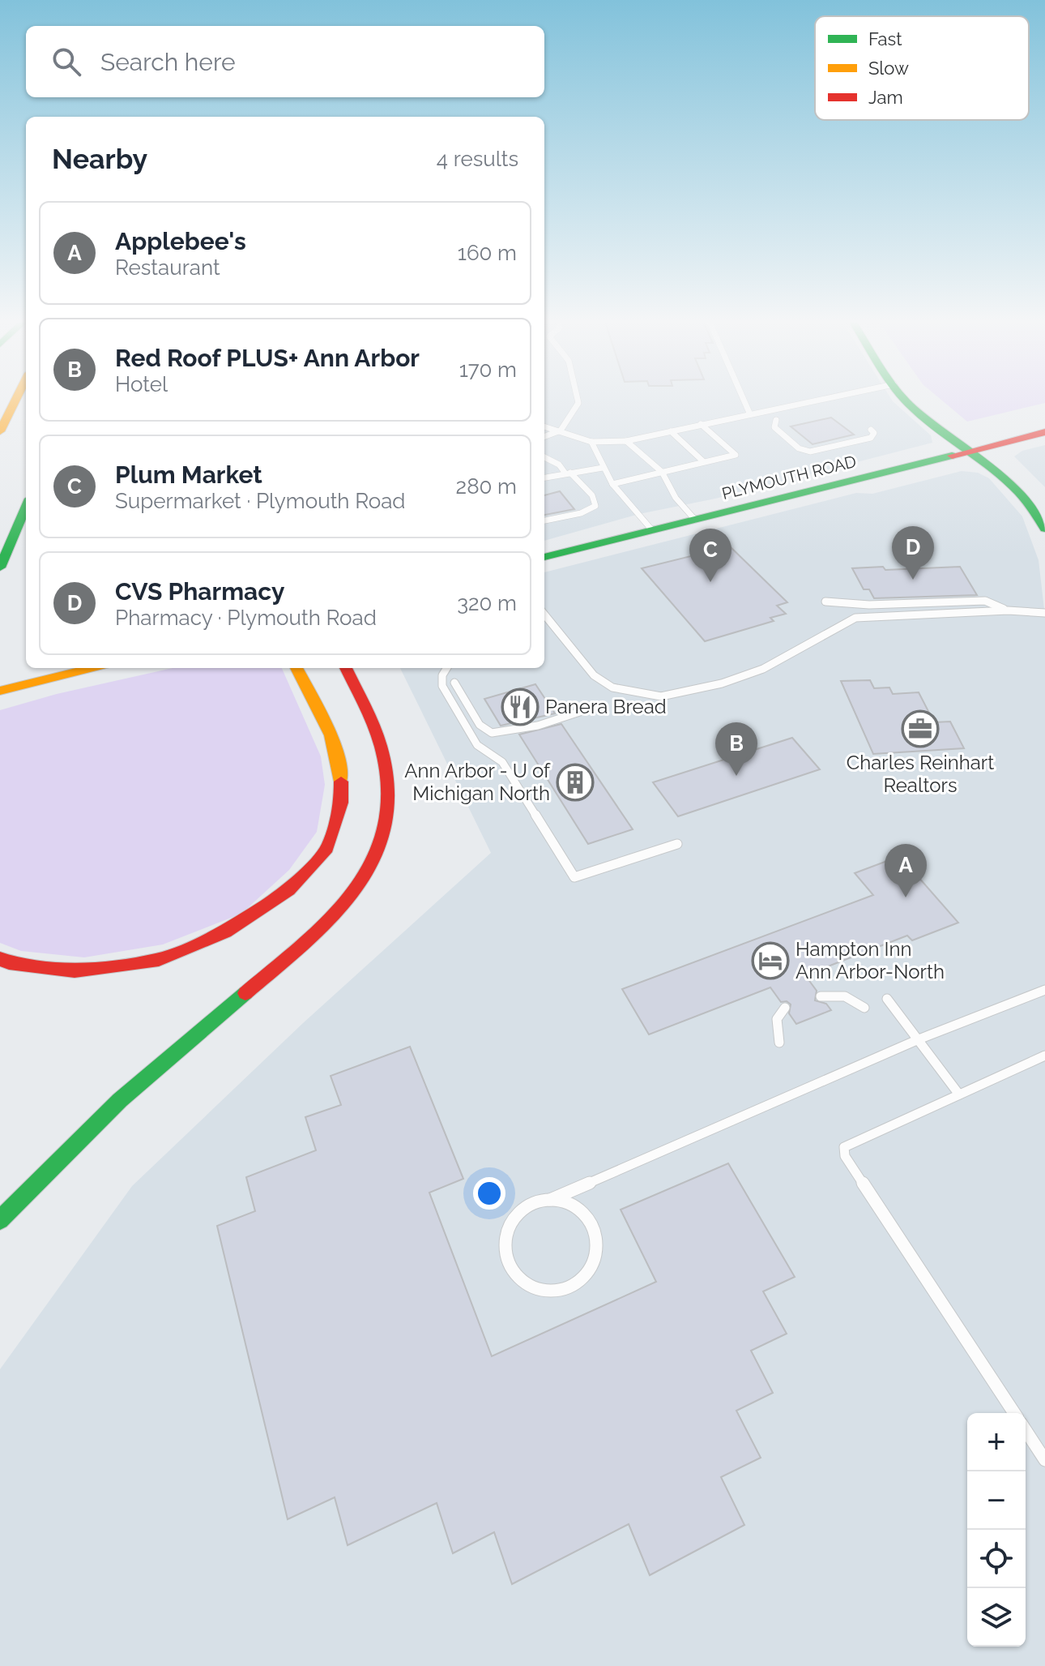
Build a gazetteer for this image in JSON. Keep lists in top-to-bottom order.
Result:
{
  "streets": {
    "main road": ["PLYMOUTH ROAD"]
  },
  "places": {
    "restaurant": ["Panera Bread"],
    "office": ["Charles Reinhart Realtors"],
    "building": ["Ann Arbor - U of Michigan North"],
    "hotel": ["Hampton Inn Ann Arbor-North"]
  },
  "legend": ["Fast", "Slow", "Jam"],
  "page": {
    "search": "Search here",
    "heading": ["Nearby", "4 results"],
    "list": [
      {
        "mark": "A",
        "name": "Applebee's",
        "note": "Restaurant",
        "value": "160 m"
      },
      {
        "mark": "B",
        "name": "Red Roof PLUS+ Ann Arbor",
        "note": "Hotel",
        "value": "170 m"
      },
      {
        "mark": "C",
        "name": "Plum Market",
        "note": "Supermarket · Plymouth Road",
        "value": "280 m"
      },
      {
        "mark": "D",
        "name": "CVS Pharmacy",
        "note": "Pharmacy · Plymouth Road",
        "value": "320 m"
      }
    ],
    "pins": [
      "D",
      "C",
      "B",
      "A"
    ],
    "map_buttons": ["+", "−"]
  }
}
